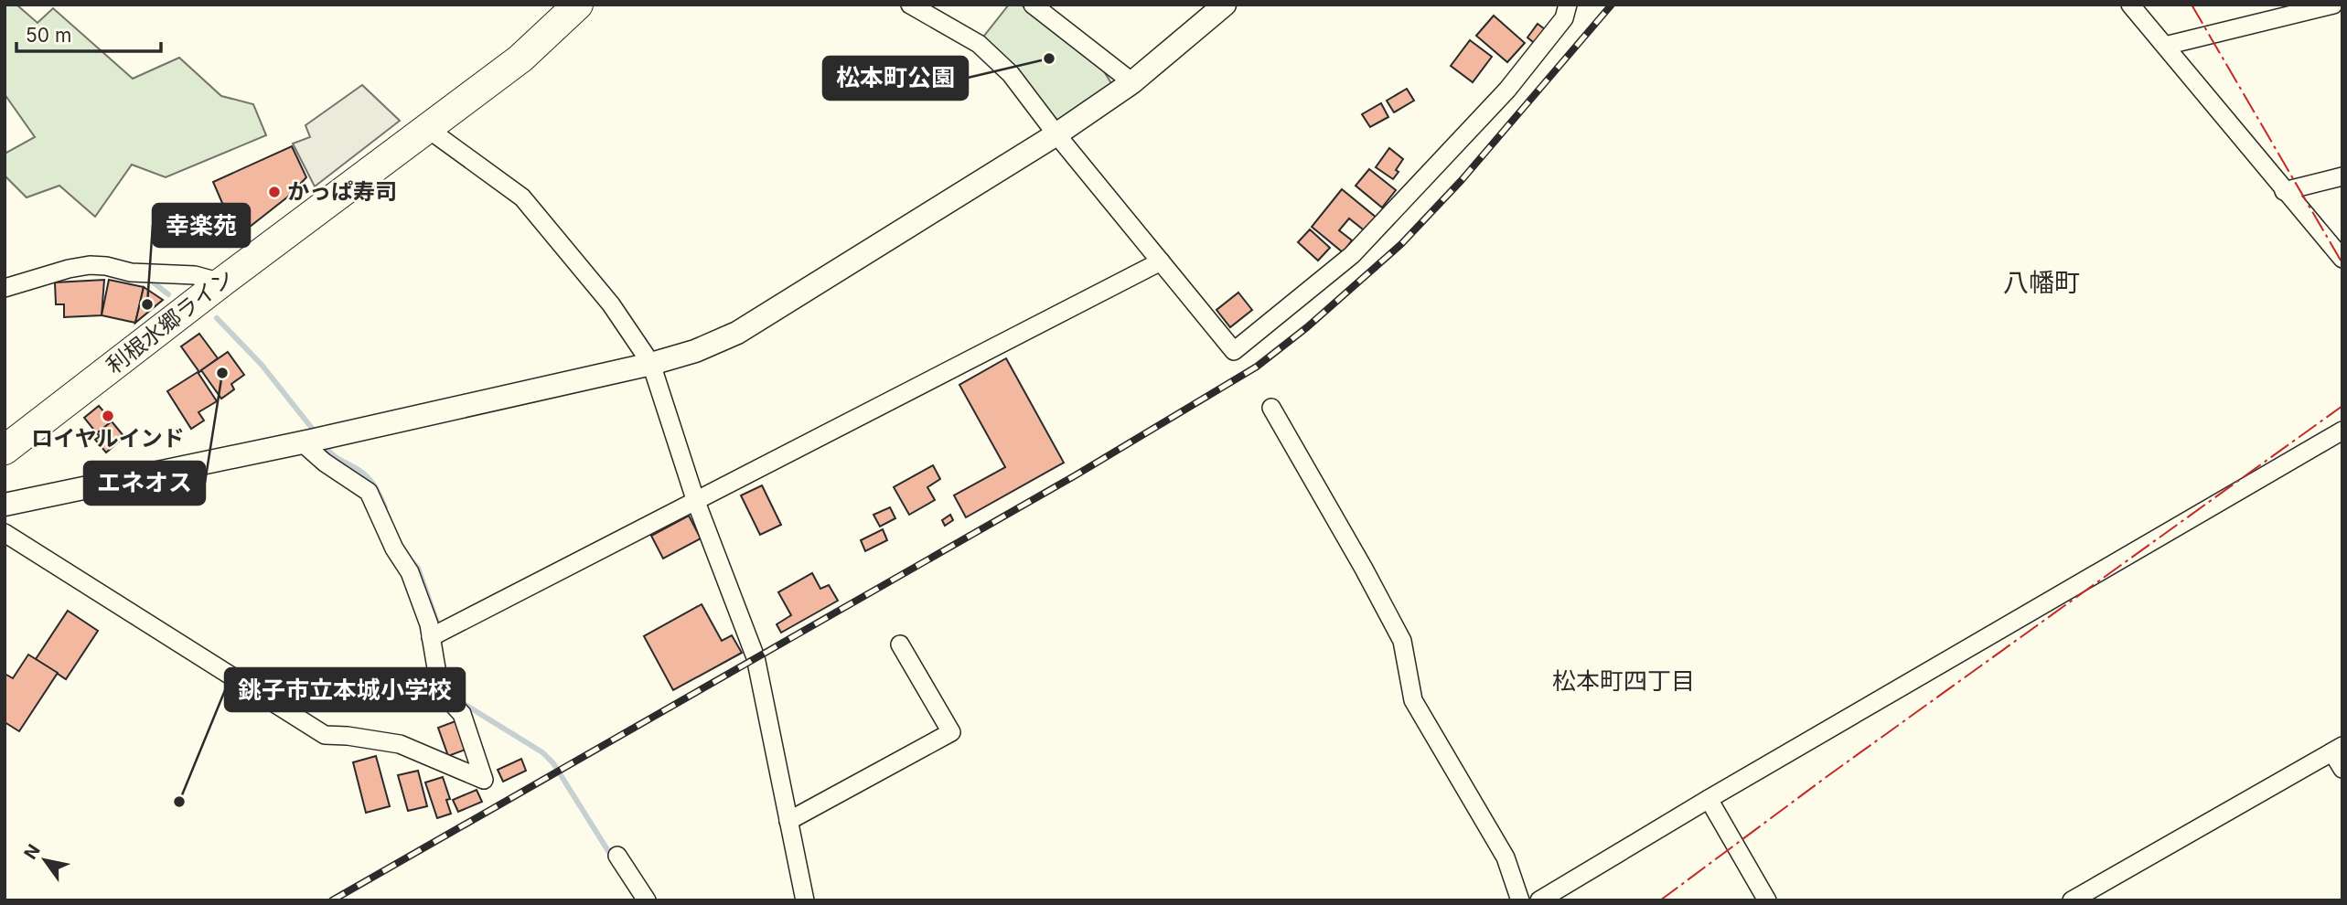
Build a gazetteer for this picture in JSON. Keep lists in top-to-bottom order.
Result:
{
  "streets": {
    "highway": ["利根水郷ライン"]
  },
  "districts": ["八幡町", "松本町四丁目"],
  "places": [
    "松本町公園",
    "かっぱ寿司",
    "幸楽苑",
    "エネオス",
    "ロイヤルインド",
    "銚子市立本城小学校"
  ],
  "scale_bar": "50 m",
  "north": "top left"
}
